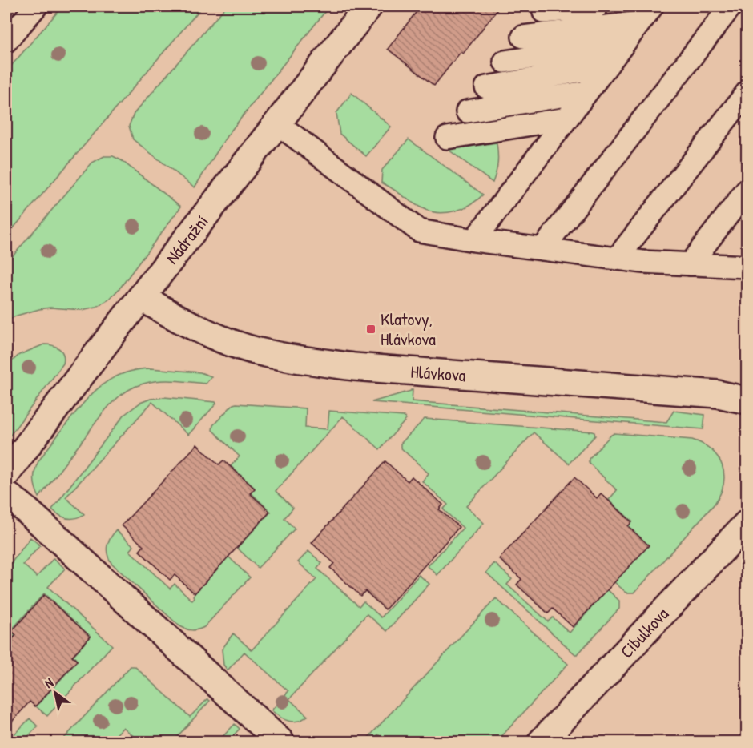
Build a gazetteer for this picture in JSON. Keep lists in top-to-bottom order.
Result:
{
  "streets": {
    "street": ["Nádražní", "Hlávkova", "Cibulkova"]
  },
  "crossings": [
    ["Nádražní", "Hlávkova"]
  ],
  "places": {
    "transit": ["Klatovy, Hlávkova"]
  },
  "north": "top left"
}
